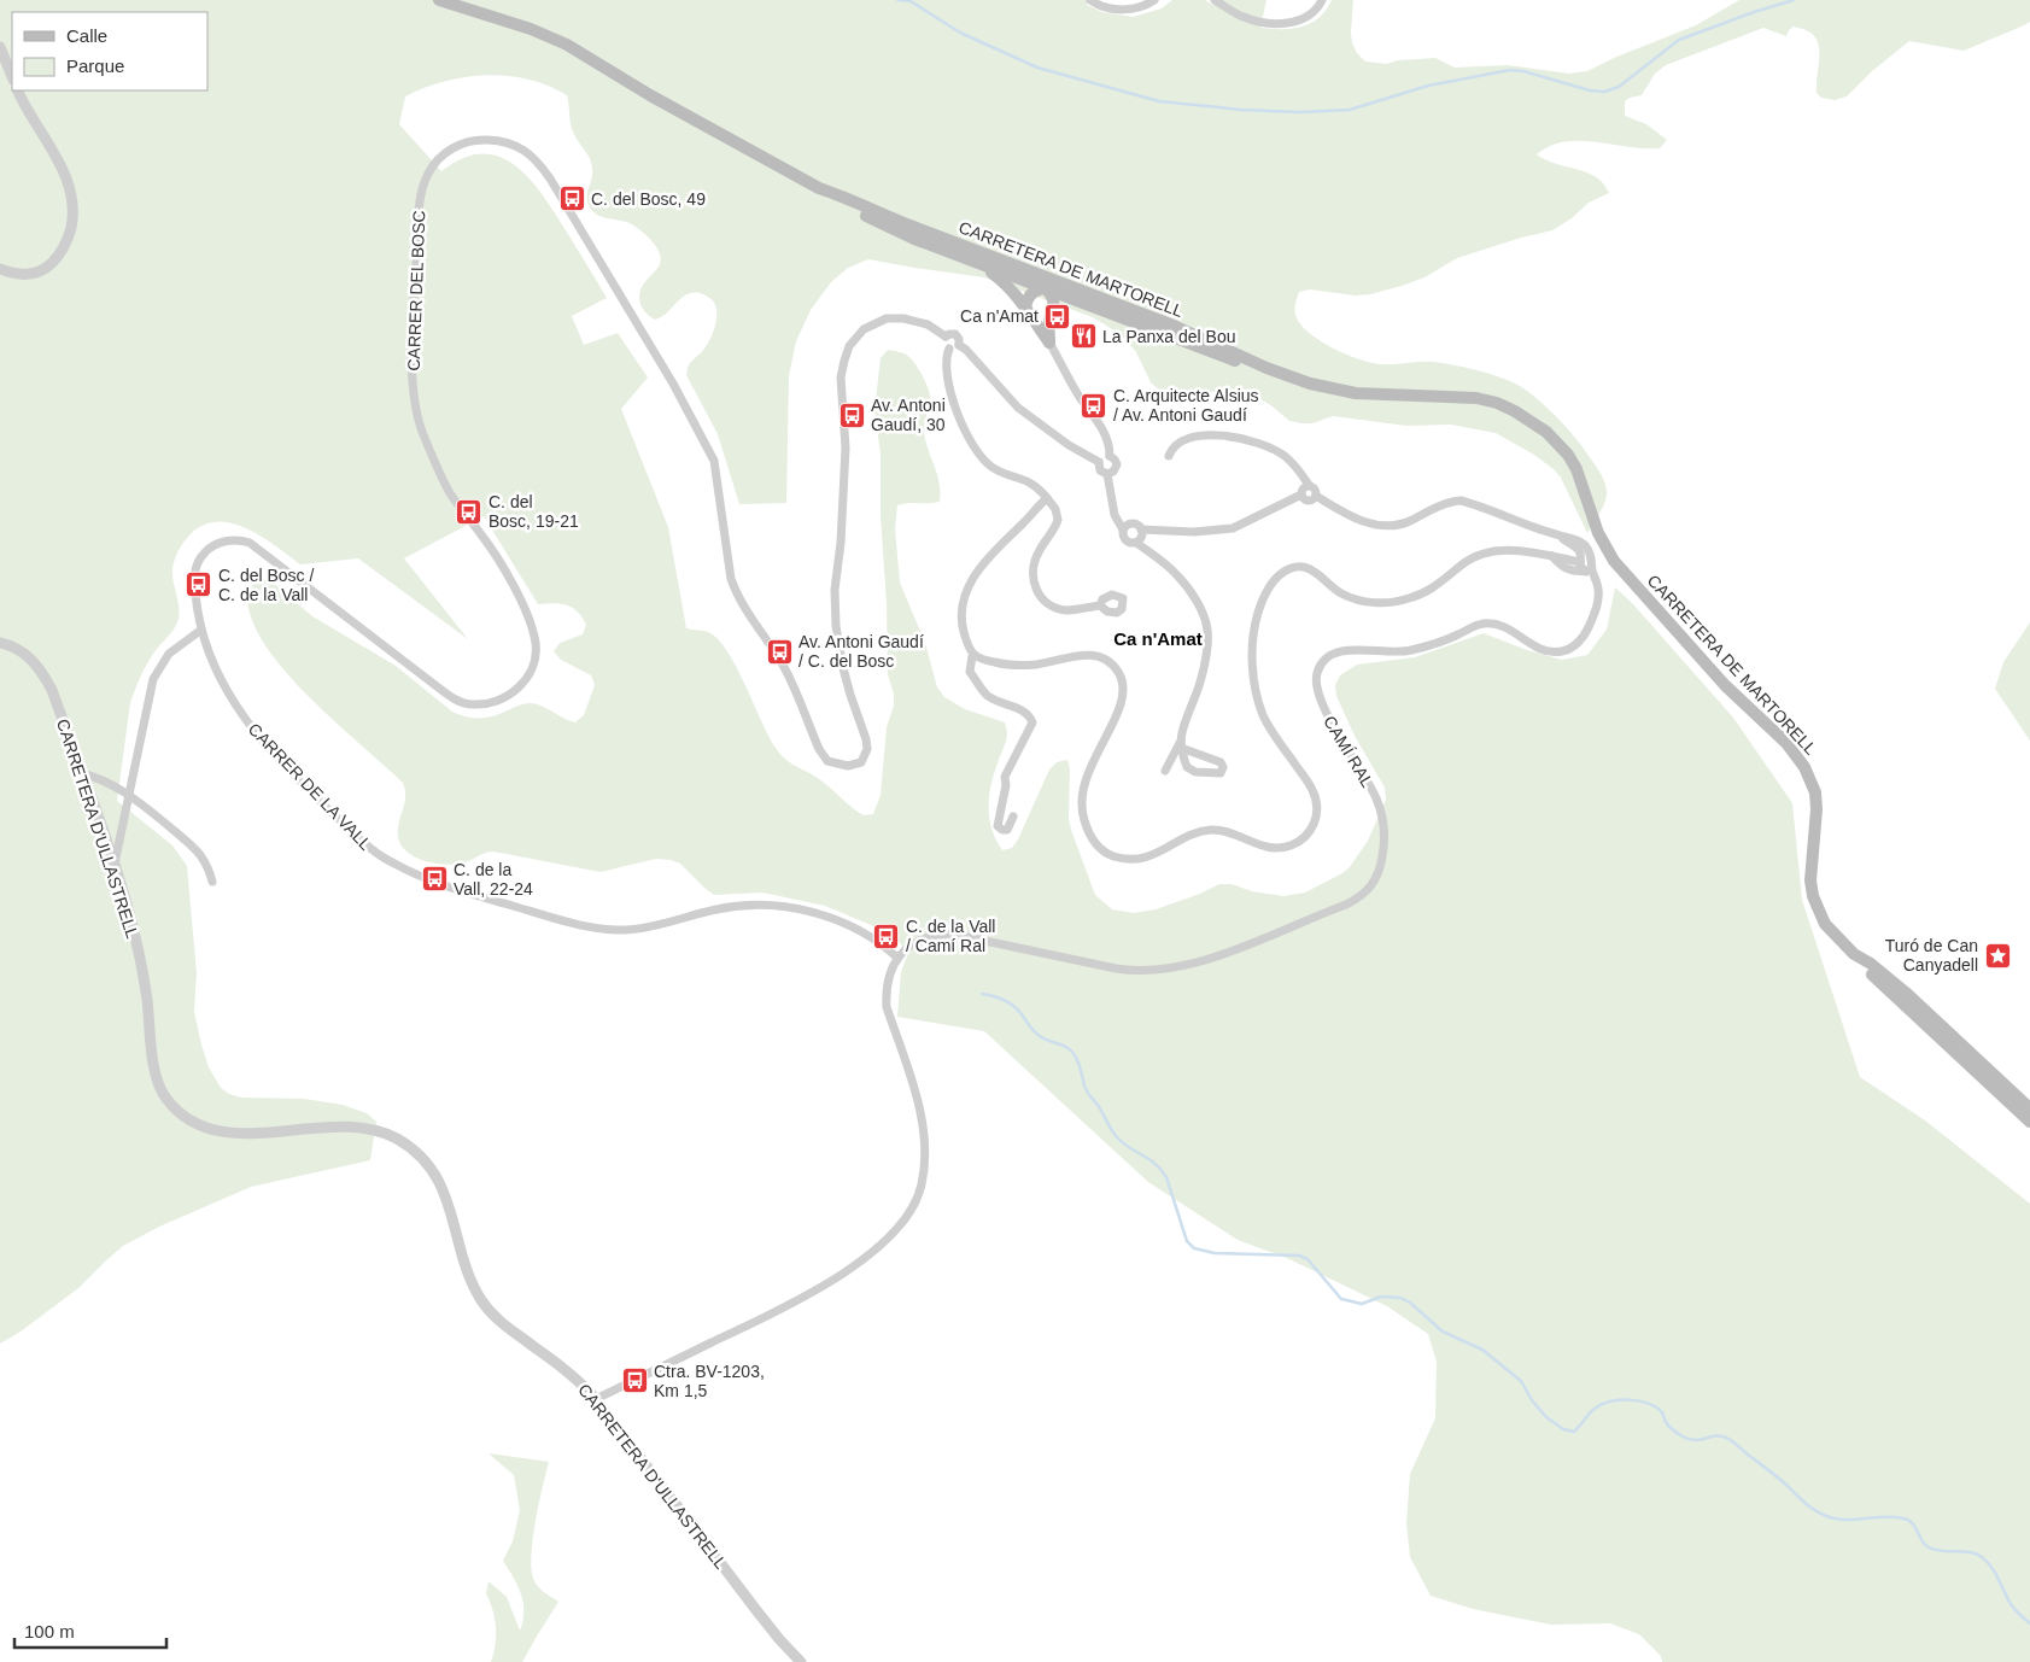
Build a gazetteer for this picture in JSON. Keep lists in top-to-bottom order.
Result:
{
  "streets": {
    "main road": ["CARRETERA DE MARTORELL"],
    "street": [
      "CARRER DEL BOSC",
      "CAMÍ RAL",
      "CARRER DE LA VALL",
      "CARRETERA D'ULLASTRELL"
    ]
  },
  "crossings": [
    ["CARRER DEL BOSC", "CARRER DE LA VALL"],
    ["CAMÍ RAL", "CARRER DE LA VALL"]
  ],
  "districts": ["Ca n'Amat"],
  "places": {
    "bus stop": [
      "C. del Bosc, 49",
      "Ca n'Amat",
      "C. Arquitecte Alsius / Av. Antoni Gaudí",
      "Av. Antoni Gaudí, 30",
      "C. del Bosc, 19-21",
      "C. del Bosc / C. de la Vall",
      "Av. Antoni Gaudí / C. del Bosc",
      "C. de la Vall, 22-24",
      "C. de la Vall / Camí Ral",
      "Ctra. BV-1203, Km 1,5"
    ],
    "restaurant": ["La Panxa del Bou"],
    "place": ["Turó de Can Canyadell"]
  },
  "legend": ["Calle", "Parque"],
  "scale_bar": "100 m"
}
